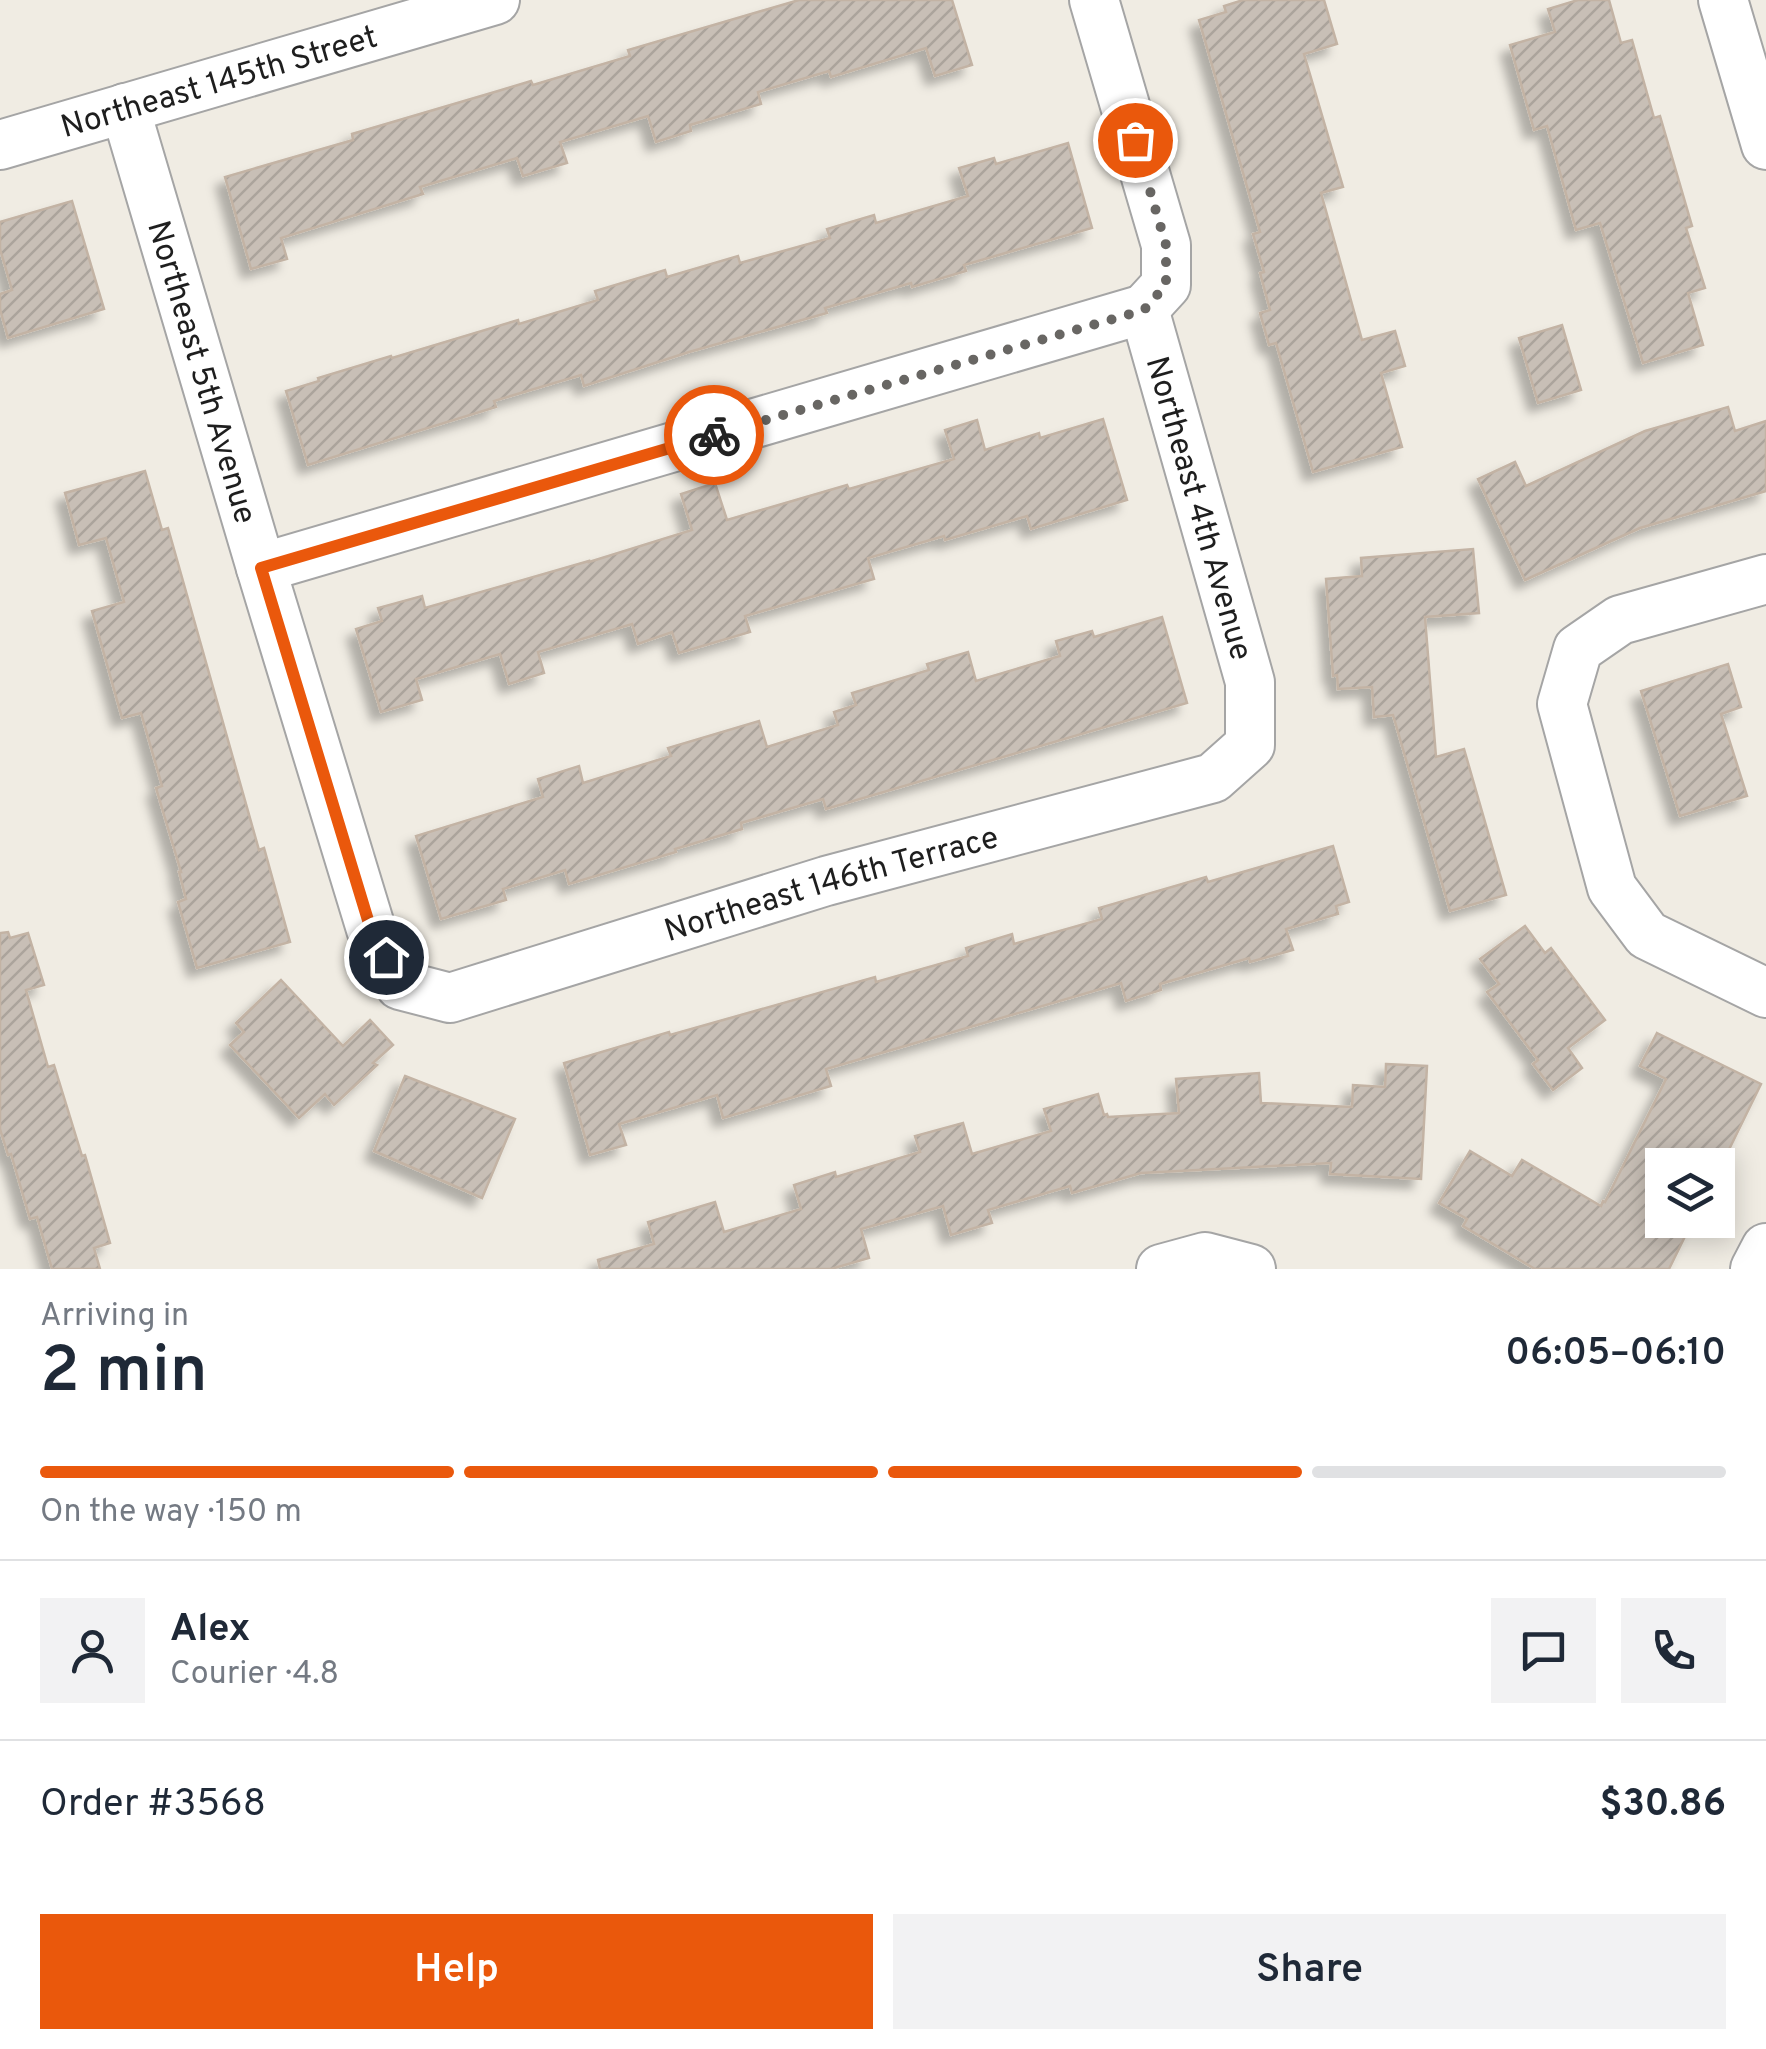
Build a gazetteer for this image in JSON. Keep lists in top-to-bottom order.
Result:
{
  "streets": {
    "street": [
      "Northeast 145th Street",
      "Northeast 5th Avenue",
      "Northeast 4th Avenue",
      "Northeast 146th Terrace"
    ]
  },
  "crossings": [
    ["Northeast 145th Street", "Northeast 5th Avenue"],
    ["Northeast 5th Avenue", "Northeast 146th Terrace"],
    ["Northeast 4th Avenue", "Northeast 146th Terrace"]
  ],
  "page": {
    "heading": ["2 min", "Arriving in", "06:05–06:10"],
    "panel": [
      "Alex",
      "Courier · 4.8",
      "Order #3568",
      "$30.86"
    ],
    "bar": "On the way · 150 m",
    "buttons": ["Help", "Share"]
  }
}
